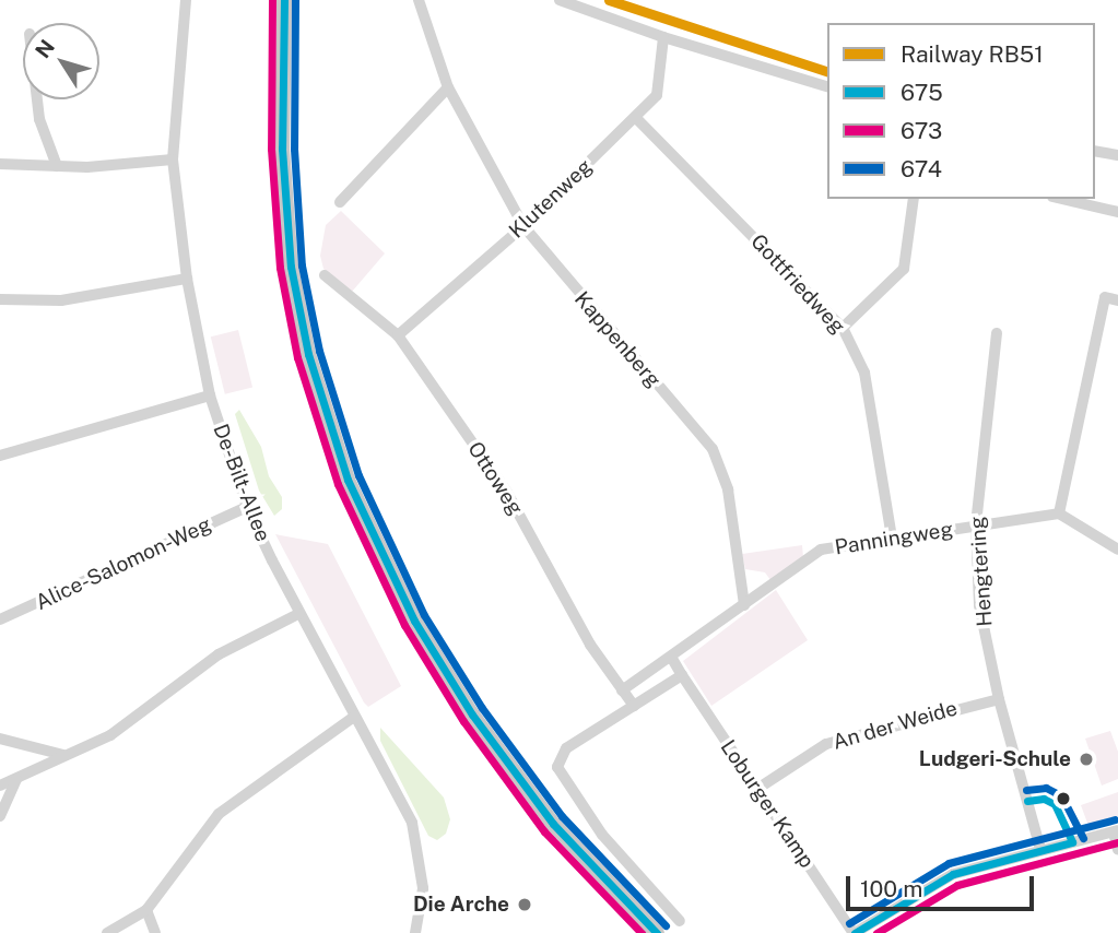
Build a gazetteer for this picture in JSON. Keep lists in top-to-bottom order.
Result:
{
  "streets": {
    "street": [
      "Klutenweg",
      "Gottfriedweg",
      "Kappenberg",
      "Ottoweg",
      "De-Bilt-Allee",
      "Panningweg",
      "Alice-Salomon-Weg",
      "Hengtering",
      "An der Weide",
      "Loburger Kamp"
    ]
  },
  "crossings": [
    ["Klutenweg", "Gottfriedweg"],
    ["Klutenweg", "Kappenberg"],
    ["Klutenweg", "Ottoweg"],
    ["Gottfriedweg", "Panningweg"],
    ["Kappenberg", "Panningweg"],
    ["Ottoweg", "Panningweg"],
    ["De-Bilt-Allee", "Alice-Salomon-Weg"],
    ["Panningweg", "Hengtering"],
    ["Hengtering", "An der Weide"],
    ["An der Weide", "Loburger Kamp"]
  ],
  "places": ["Ludgeri-Schule", "Die Arche"],
  "lines": [
    "rail line RB51",
    "transit line 675",
    "transit line 673",
    "transit line 674"
  ],
  "legend": [
    "Railway RB51",
    "675",
    "673",
    "674"
  ],
  "scale_bar": "100 m",
  "north": "top left"
}
